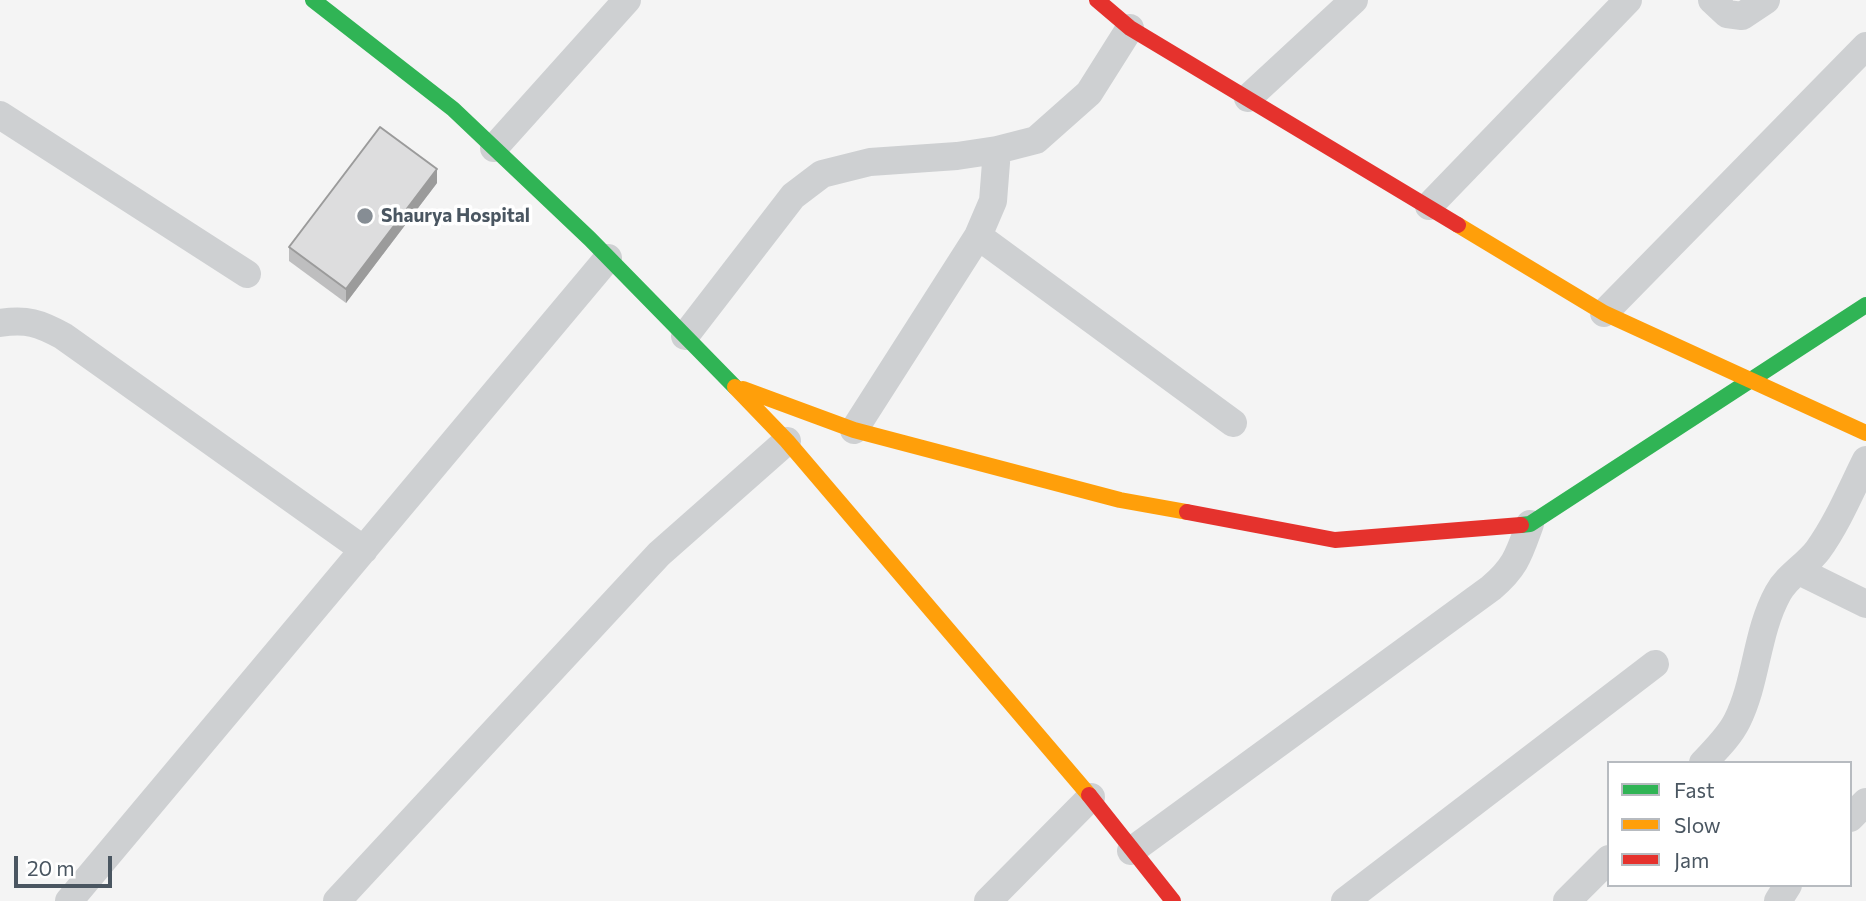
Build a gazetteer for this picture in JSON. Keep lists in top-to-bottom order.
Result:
{
  "places": ["Shaurya Hospital"],
  "legend": ["Fast", "Slow", "Jam"],
  "scale_bar": "20 m"
}
